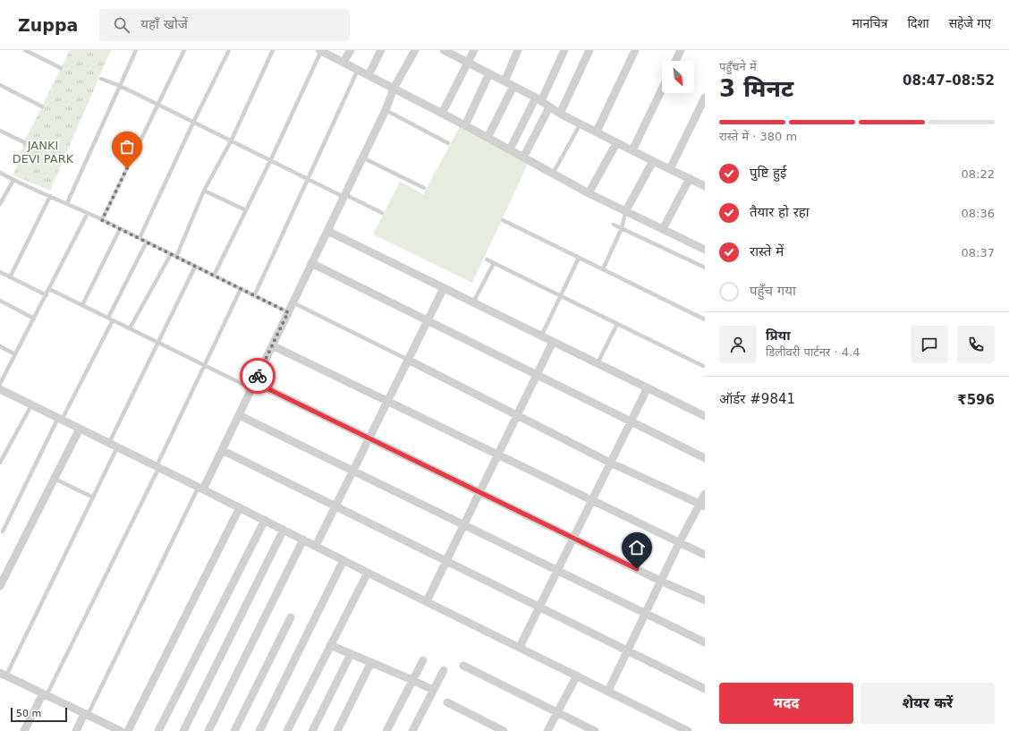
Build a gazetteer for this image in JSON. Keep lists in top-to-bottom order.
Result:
{
  "parks": ["JANKI DEVI PARK"],
  "scale_bar": "50 m",
  "north": "bottom right",
  "page": {
    "header": "Zuppa",
    "search": "यहाँ खोजें",
    "nav": ["मानचित्र", "दिशा", "सहेजे गए"],
    "heading": ["3 मिनट", "पहुँचने में", "08:47–08:52"],
    "panel": [
      "प्रिया",
      "डिलीवरी पार्टनर · 4.4",
      "ऑर्डर #9841",
      "₹596"
    ],
    "bar": "रास्ते में · 380 m",
    "list": [
      ["पुष्टि हुई", "08:22"],
      ["तैयार हो रहा", "08:36"],
      ["रास्ते में", "08:37"],
      "पहुँच गया"
    ],
    "buttons": ["मदद", "शेयर करें"],
    "scale": "50 m"
  }
}
